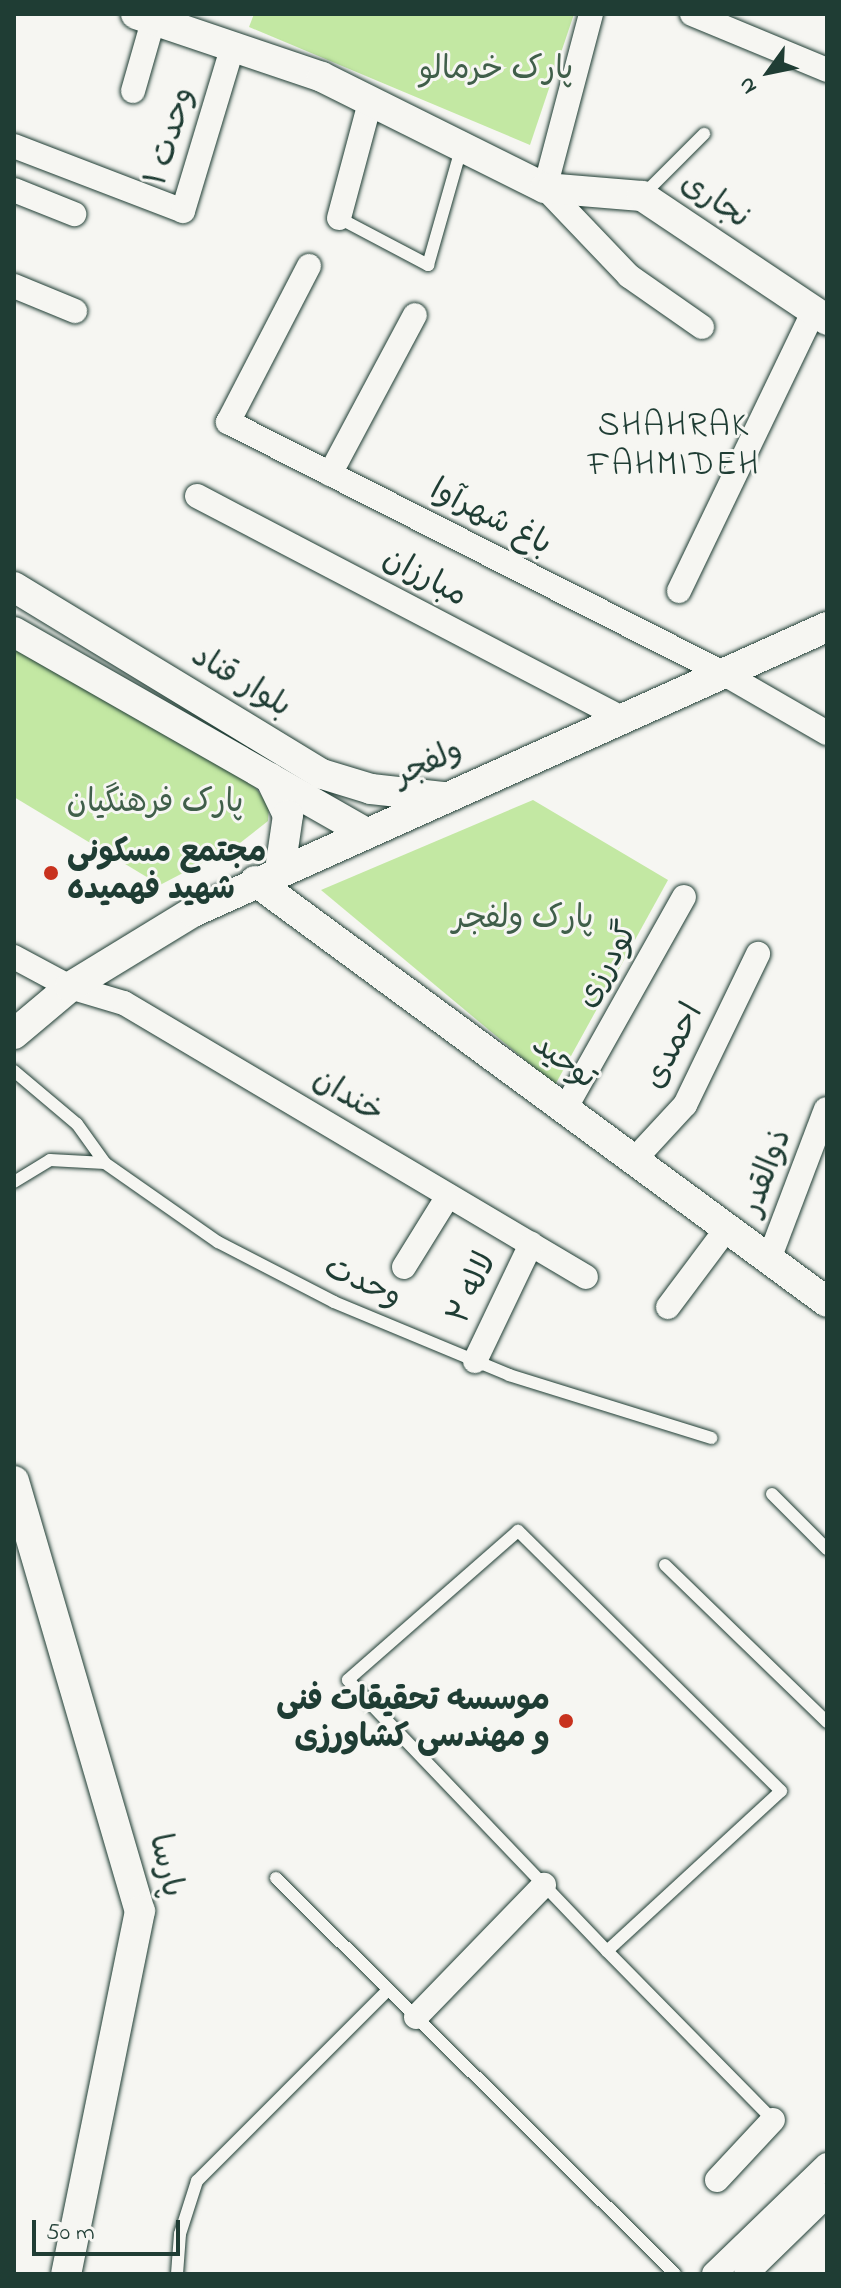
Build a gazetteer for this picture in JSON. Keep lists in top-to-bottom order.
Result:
{
  "streets": {
    "street": [
      "وحدت ۱",
      "نجاری",
      "باغ شهرآوا",
      "مبارزان",
      "بلوار قناد",
      "ولفجر",
      "گودرزی",
      "احمدی",
      "توحید",
      "خندان",
      "ذوالقدر",
      "لاله ۲",
      "پارسا"
    ],
    "lane": ["وحدت"]
  },
  "crossings": [
    ["وحدت ۱", "نجاری"],
    ["باغ شهرآوا", "ولفجر"],
    ["مبارزان", "ولفجر"],
    ["بلوار قناد", "ولفجر"],
    ["ولفجر", "توحید"],
    ["ولفجر", "خندان"],
    ["گودرزی", "توحید"],
    ["احمدی", "توحید"],
    ["توحید", "ذوالقدر"],
    ["خندان", "لاله ۲"],
    ["وحدت", "لاله ۲"]
  ],
  "districts": ["SHAHRAK FAHMIDEH"],
  "parks": ["پارک خرمالو", "پارک فرهنگیان", "پارک ولفجر"],
  "places": ["مجتمع مسکونی شهید فهمیده", "موسسه تحقیقات فنی و مهندسی کشاورزی"],
  "scale_bar": "50 m",
  "north": "bottom left"
}
